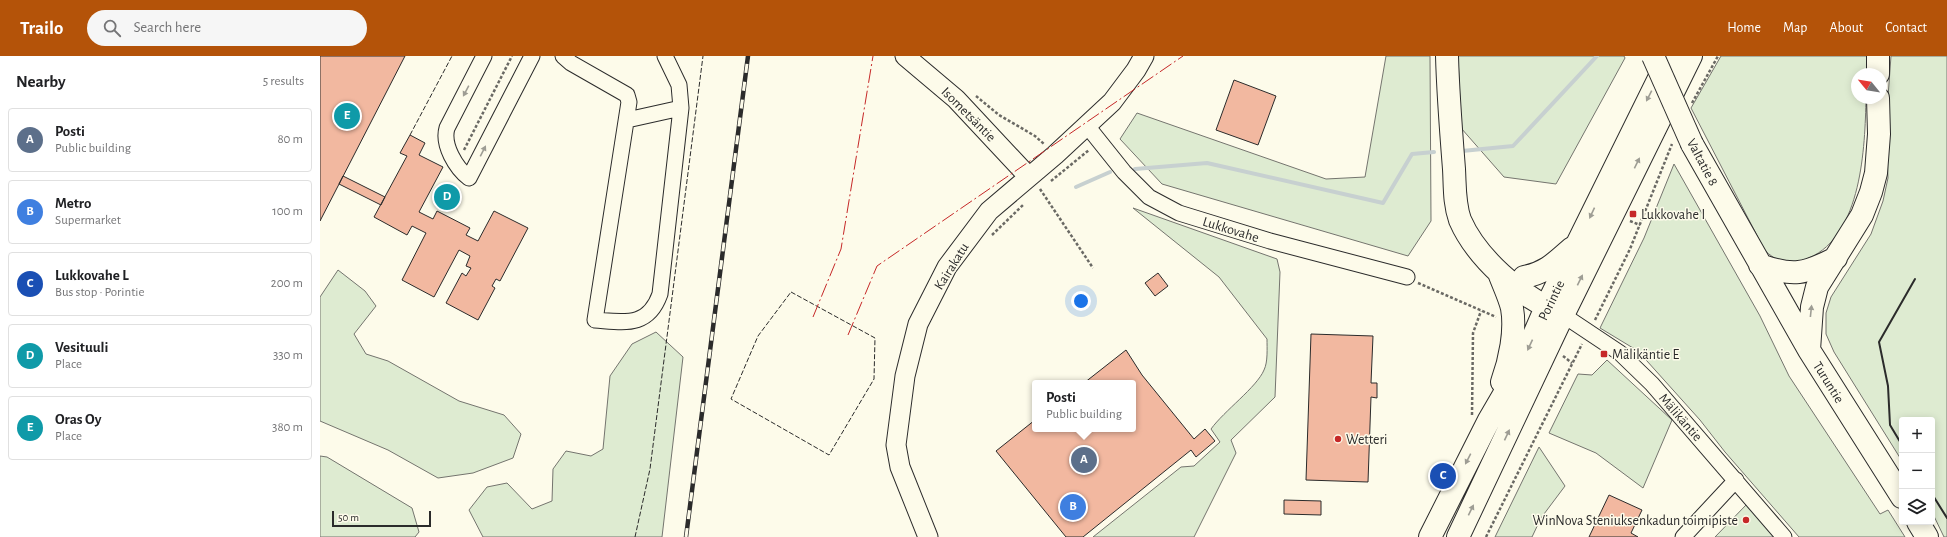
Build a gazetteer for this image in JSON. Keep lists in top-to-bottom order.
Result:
{
  "streets": {
    "highway": ["Valtatie 8", "Porintie", "Turuntie"],
    "main road": ["Isometsäntie", "Kairakatu"],
    "street": ["Lukkovahe", "Mälikäntie"]
  },
  "crossings": [
    ["Isometsäntie", "Kairakatu"],
    ["Valtatie 8", "Porintie"],
    ["Valtatie 8", "Turuntie"],
    ["Lukkovahe", "Kairakatu"],
    ["Porintie", "Mälikäntie"]
  ],
  "places": {
    "transit": ["Lukkovahe I", "Mälikäntie E"],
    "other": ["Wetteri", "WinNova Steniuksenkadun toimipiste"]
  },
  "scale_bar": "50 m",
  "north": "top left",
  "page": {
    "header": "Trailo",
    "search": "Search here",
    "nav": [
      "Home",
      "Map",
      "About",
      "Contact"
    ],
    "heading": ["Nearby", "5 results"],
    "pins": [
      "E",
      "D",
      "A",
      "C",
      "B"
    ],
    "list": [
      {
        "mark": "A",
        "name": "Posti",
        "note": "Public building",
        "value": "80 m"
      },
      {
        "mark": "B",
        "name": "Metro",
        "note": "Supermarket",
        "value": "100 m"
      },
      {
        "mark": "C",
        "name": "Lukkovahe L",
        "note": "Bus stop · Porintie",
        "value": "200 m"
      },
      {
        "mark": "D",
        "name": "Vesituuli",
        "note": "Place",
        "value": "330 m"
      },
      {
        "mark": "E",
        "name": "Oras Oy",
        "note": "Place",
        "value": "380 m"
      }
    ],
    "popup": ["Posti", "Public building"],
    "map_buttons": ["+", "−"],
    "scale": "50 m"
  }
}
